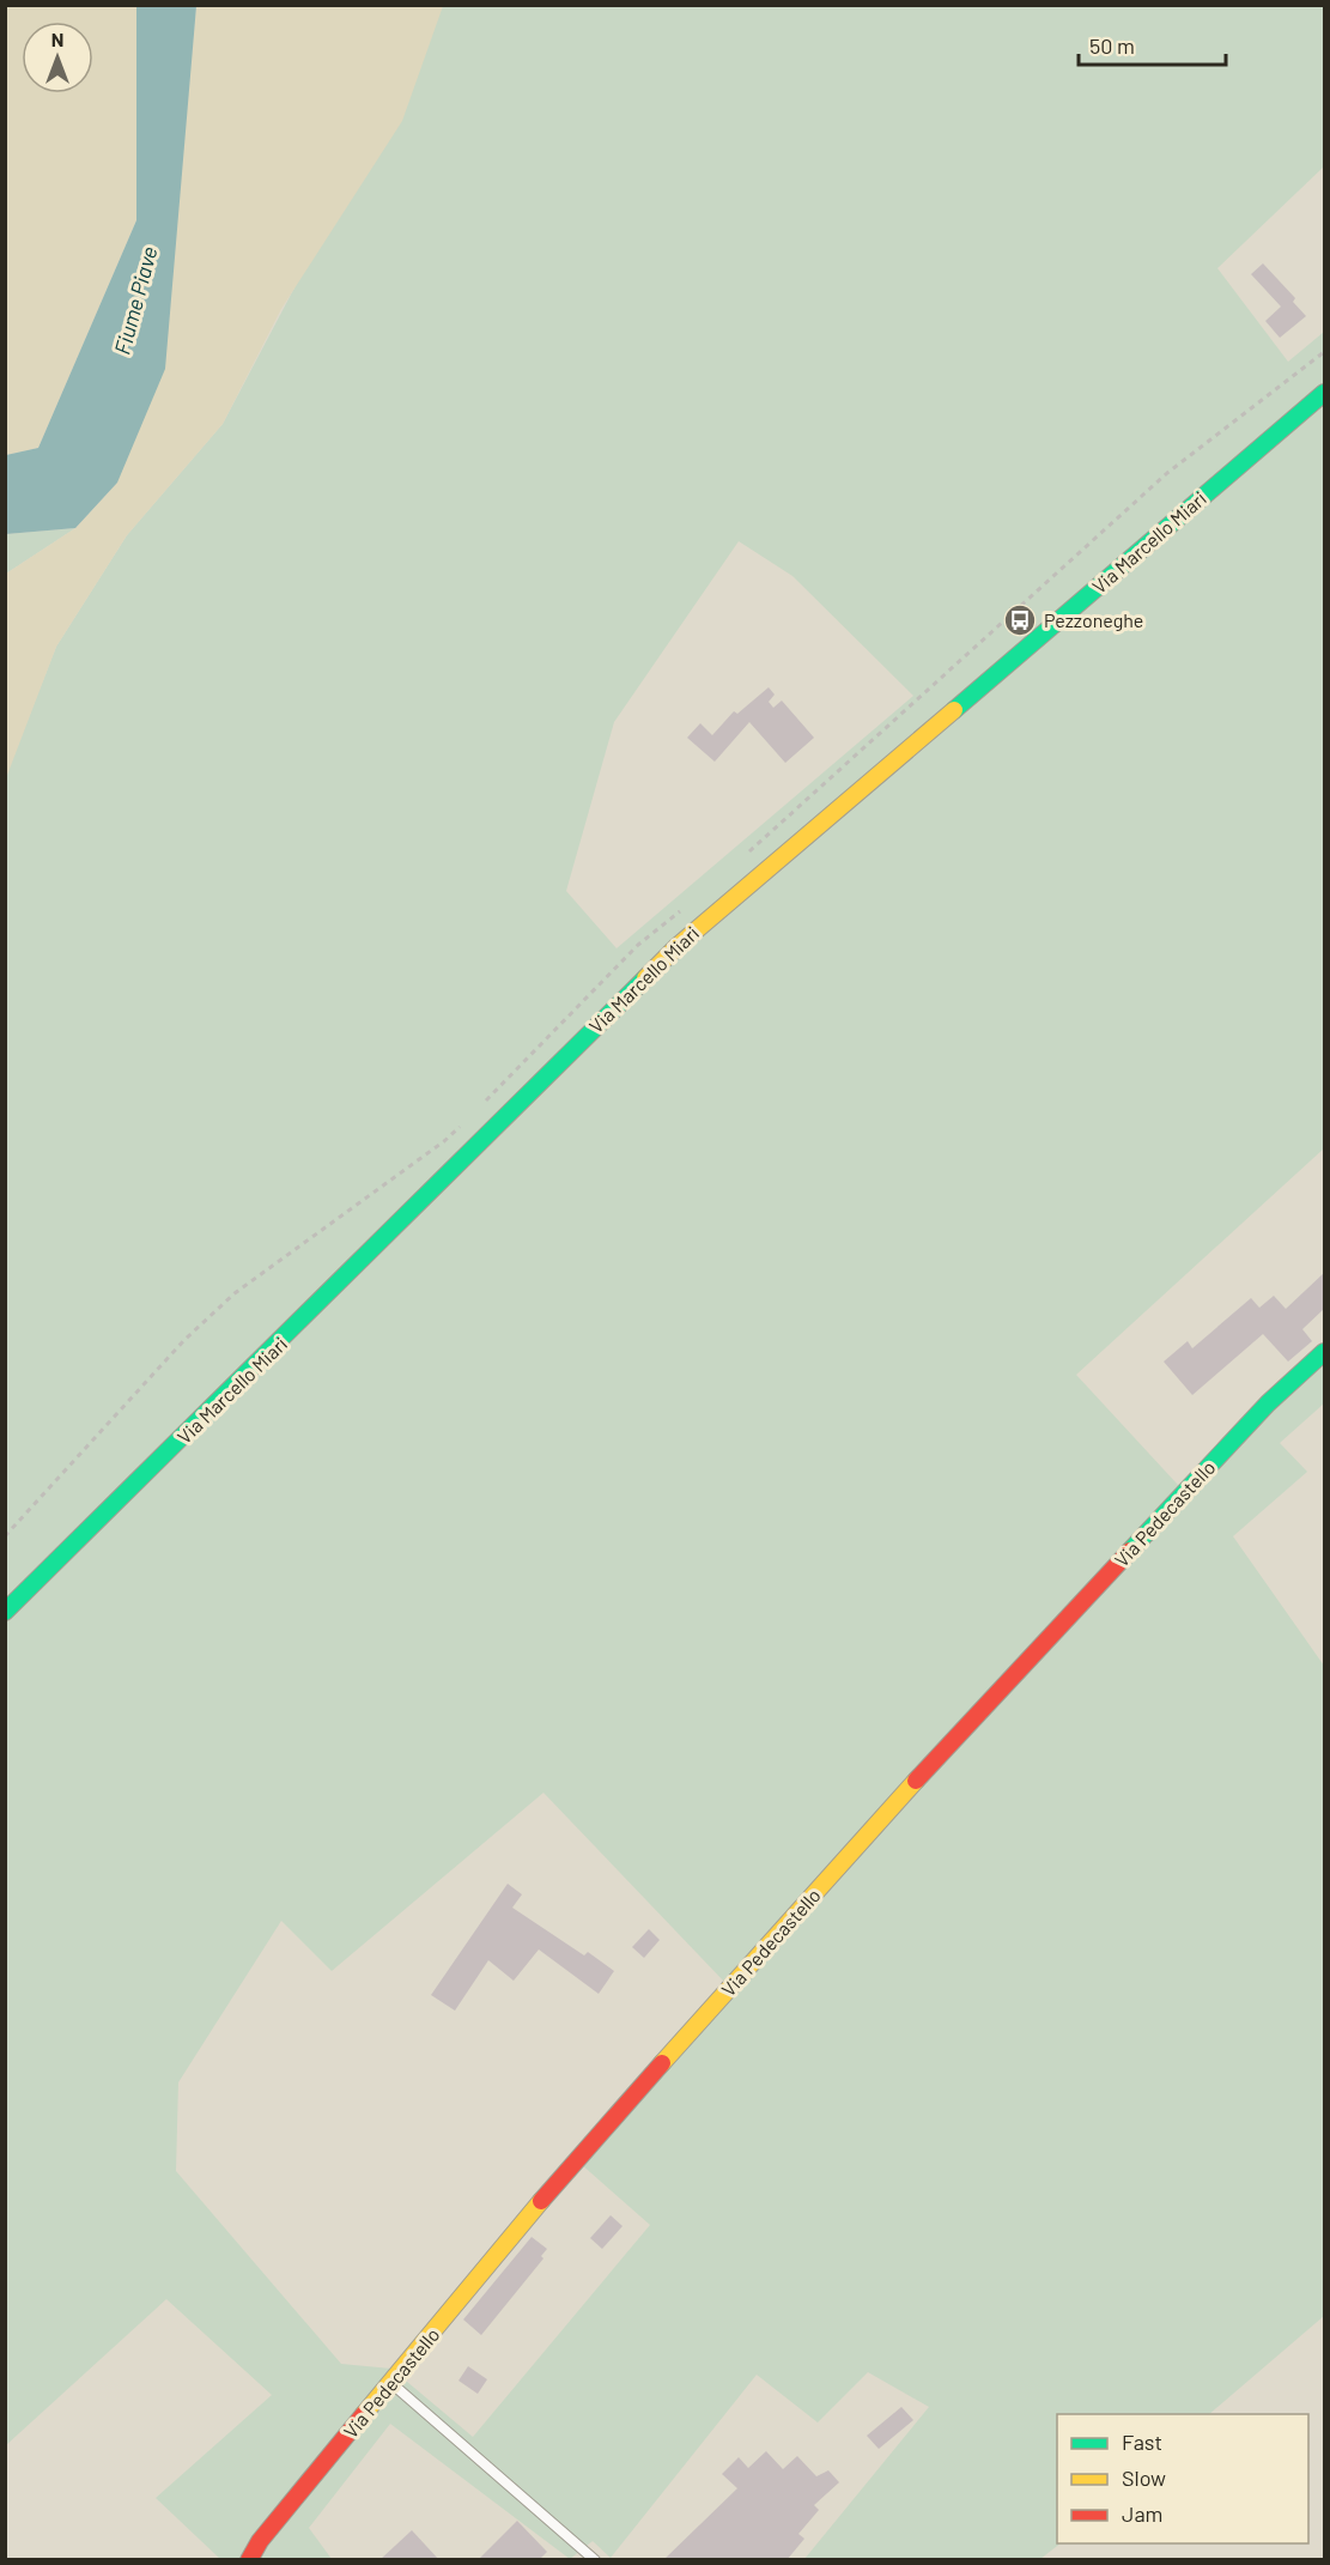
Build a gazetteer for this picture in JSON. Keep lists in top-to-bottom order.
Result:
{
  "streets": {
    "main road": ["Via Marcello Miari", "Via Pedecastello"]
  },
  "water": ["Fiume Piave"],
  "places": {
    "bus stop": ["Pezzoneghe"]
  },
  "legend": ["Fast", "Slow", "Jam"],
  "scale_bar": "50 m",
  "north": "top"
}
